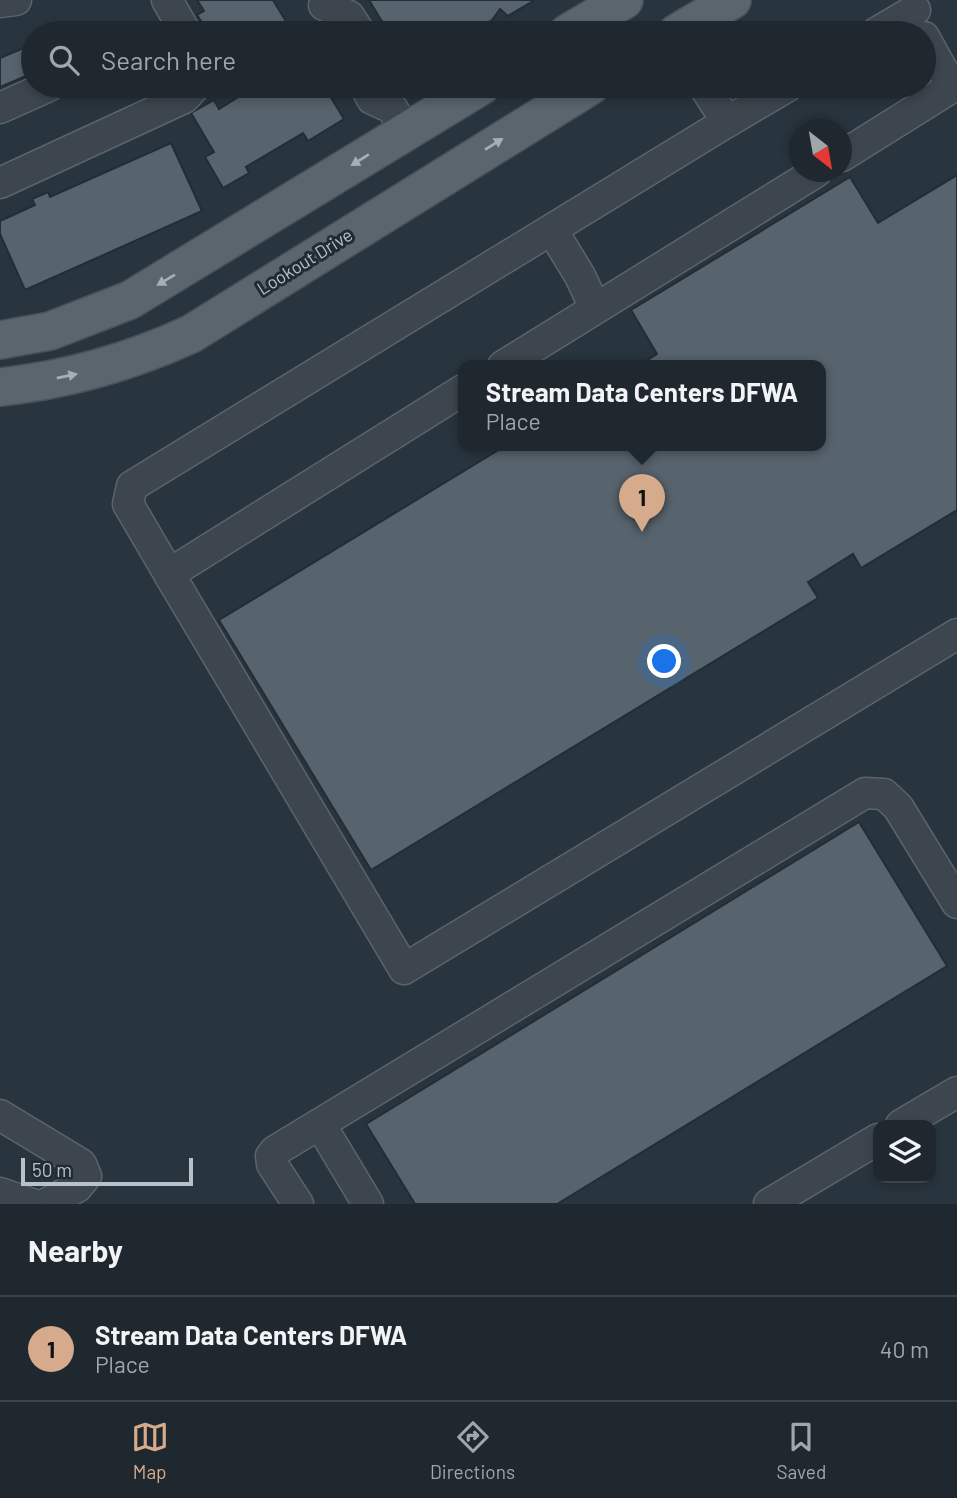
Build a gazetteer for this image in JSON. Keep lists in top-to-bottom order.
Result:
{
  "streets": {
    "main road": ["Lookout Drive"]
  },
  "scale_bar": "50 m",
  "north": "bottom right",
  "page": {
    "search": "Search here",
    "popup": ["Stream Data Centers DFWA", "Place"],
    "pins": "1",
    "scale": "50 m",
    "heading": "Nearby",
    "list": [
      {
        "mark": "1",
        "name": "Stream Data Centers DFWA",
        "note": "Place",
        "value": "40 m"
      }
    ],
    "nav": ["Map", "Directions", "Saved"]
  }
}
